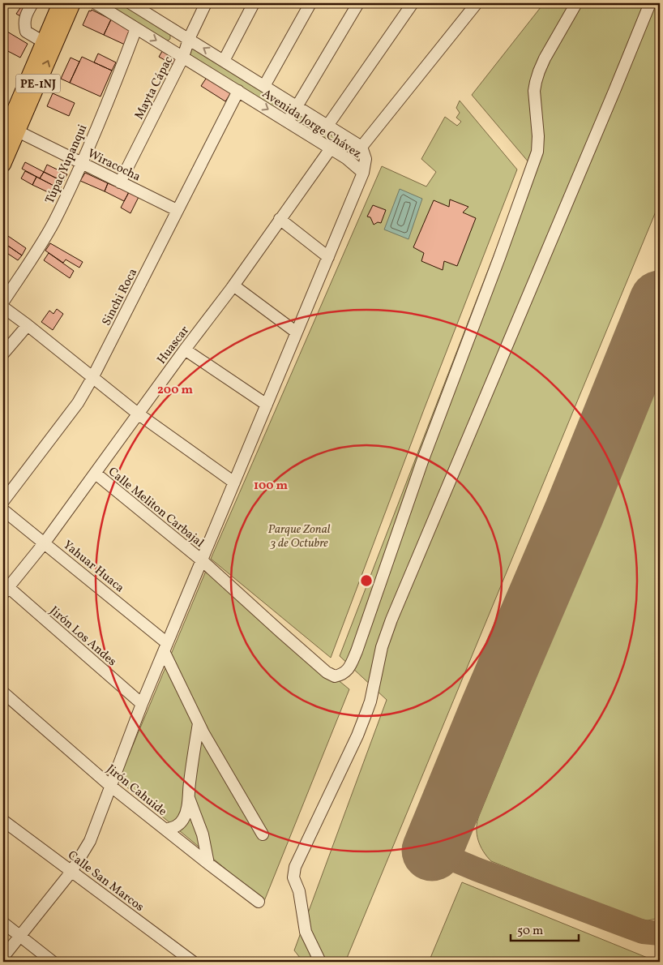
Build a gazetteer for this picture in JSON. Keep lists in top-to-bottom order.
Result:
{
  "streets": {
    "main road": ["PE-1NJ"],
    "street": [
      "Mayta Cápac",
      "Avenida Jorge Chávez",
      "Túpac Yupanqui",
      "Wiracocha",
      "Sinchi Roca",
      "Huascar",
      "Calle Meliton Carbajal",
      "Yahuar Huaca",
      "Jirón Los Andes",
      "Jirón Cahuide",
      "Calle San Marcos"
    ]
  },
  "crossings": [
    ["PE-1NJ", "Wiracocha"],
    ["Mayta Cápac", "Avenida Jorge Chávez"],
    ["Mayta Cápac", "Wiracocha"],
    ["Avenida Jorge Chávez", "Túpac Yupanqui"],
    ["Avenida Jorge Chávez", "Sinchi Roca"],
    ["Avenida Jorge Chávez", "Huascar"],
    ["Túpac Yupanqui", "Wiracocha"],
    ["Wiracocha", "Sinchi Roca"],
    ["Huascar", "Calle Meliton Carbajal"],
    ["Huascar", "Yahuar Huaca"],
    ["Huascar", "Jirón Los Andes"]
  ],
  "parks": ["Parque Zonal 3 de Octubre"],
  "scale_bar": "50 m",
  "rings": ["200 m", "100 m"]
}
